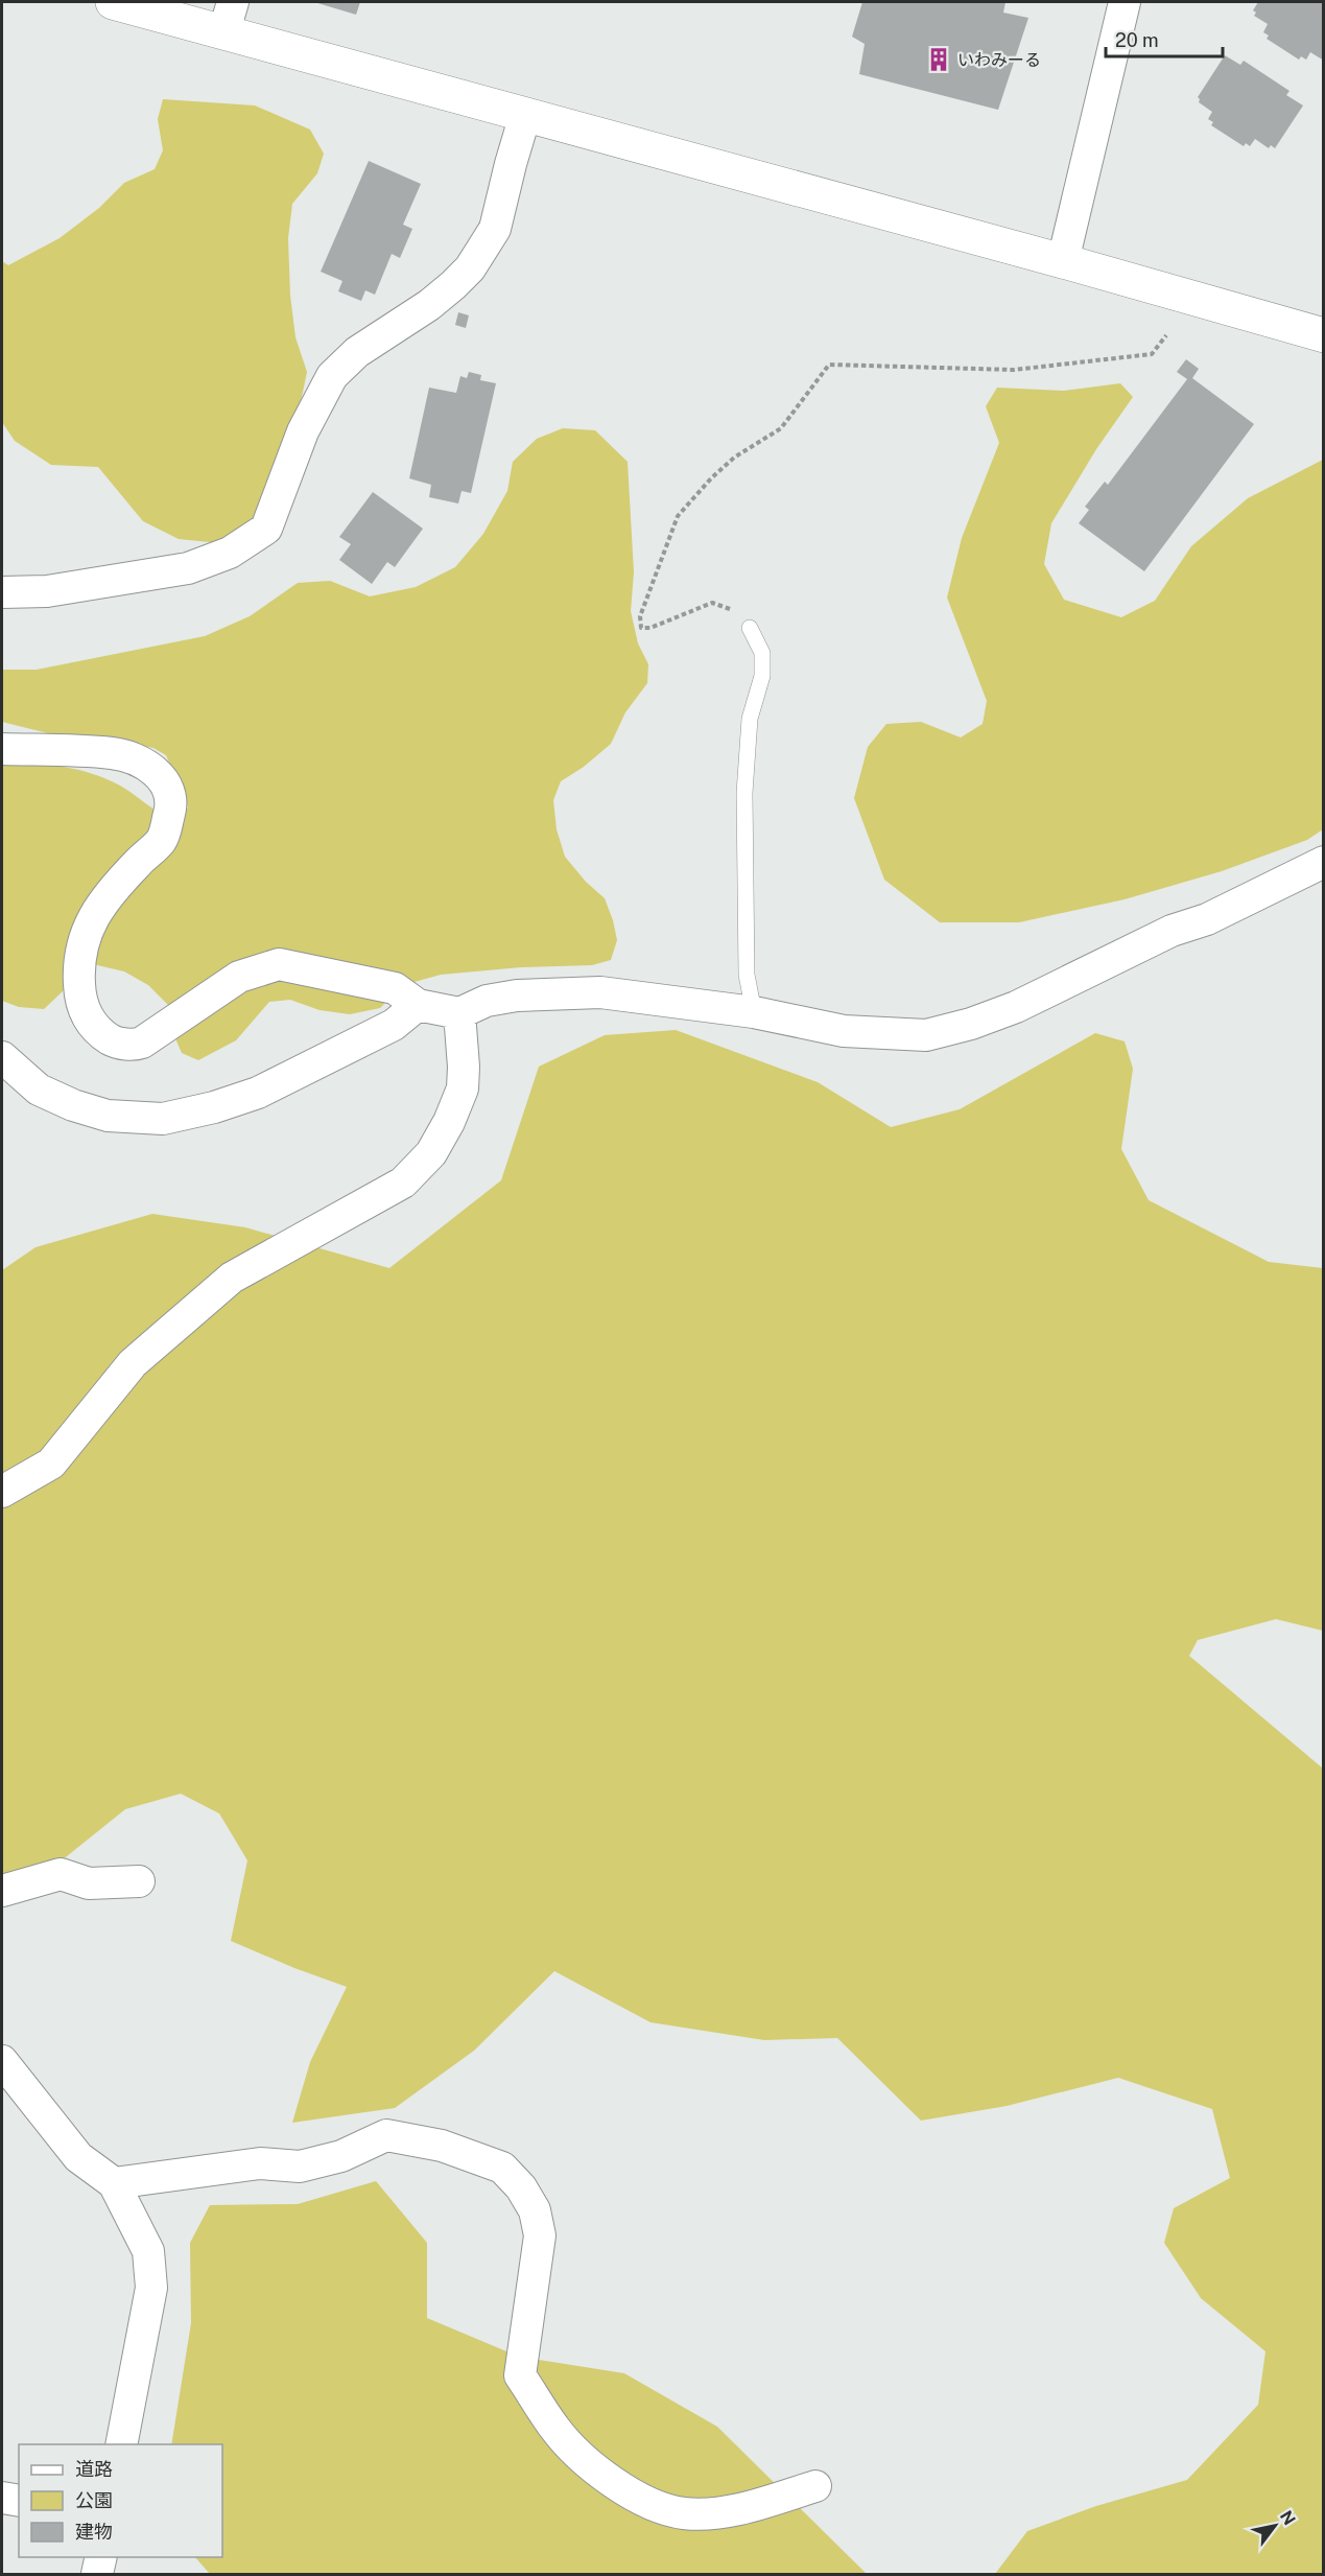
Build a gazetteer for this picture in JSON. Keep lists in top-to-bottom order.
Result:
{
  "places": {
    "building": ["いわみーる"]
  },
  "legend": ["道路", "公園", "建物"],
  "scale_bar": "20 m",
  "north": "top right"
}
